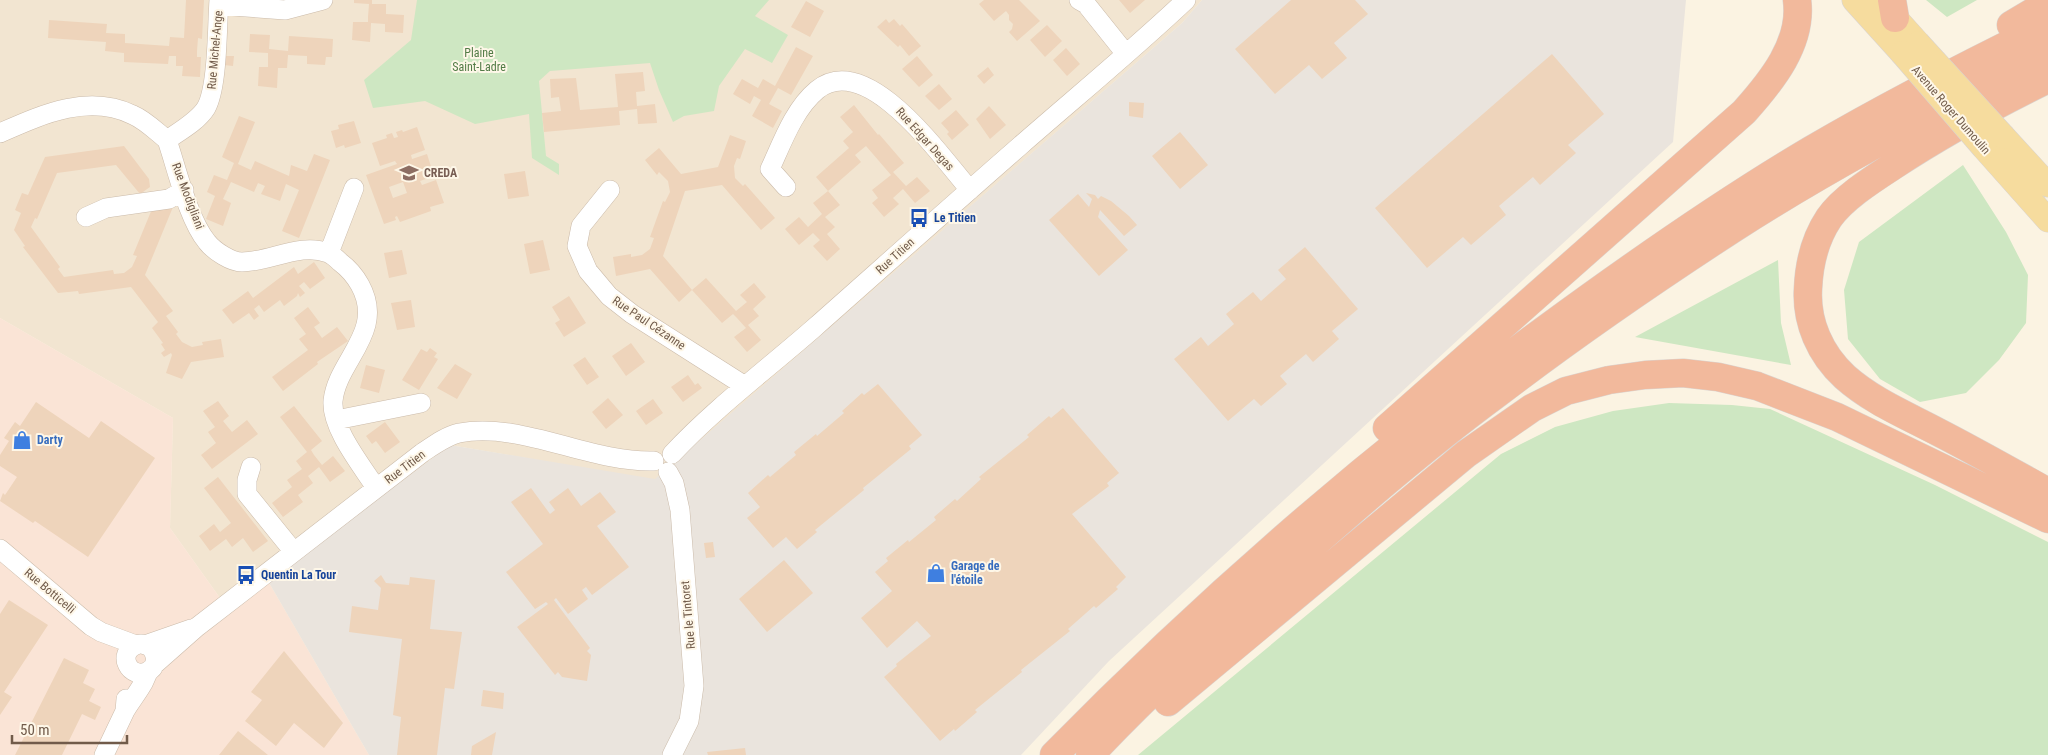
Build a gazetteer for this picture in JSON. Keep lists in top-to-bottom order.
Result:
{
  "streets": {
    "main road": ["Avenue Roger Dumoulin"],
    "street": [
      "Rue Michel-Ange",
      "Rue Edgar Degas",
      "Rue Modigliani",
      "Rue Titien",
      "Rue Paul Cézanne",
      "Rue Botticelli",
      "Rue le Tintoret"
    ]
  },
  "crossings": [
    ["Rue Michel-Ange", "Rue Modigliani"],
    ["Rue Edgar Degas", "Rue Titien"],
    ["Rue Titien", "Rue Paul Cézanne"],
    ["Rue Titien", "Rue Botticelli"],
    ["Rue Titien", "Rue le Tintoret"]
  ],
  "parks": ["Plaine Saint-Ladre"],
  "places": {
    "school or university": ["CREDA"],
    "bus stop": ["Le Titien", "Quentin La Tour"],
    "shop": ["Darty", "Garage de l'étoile"]
  },
  "scale_bar": "50 m"
}
